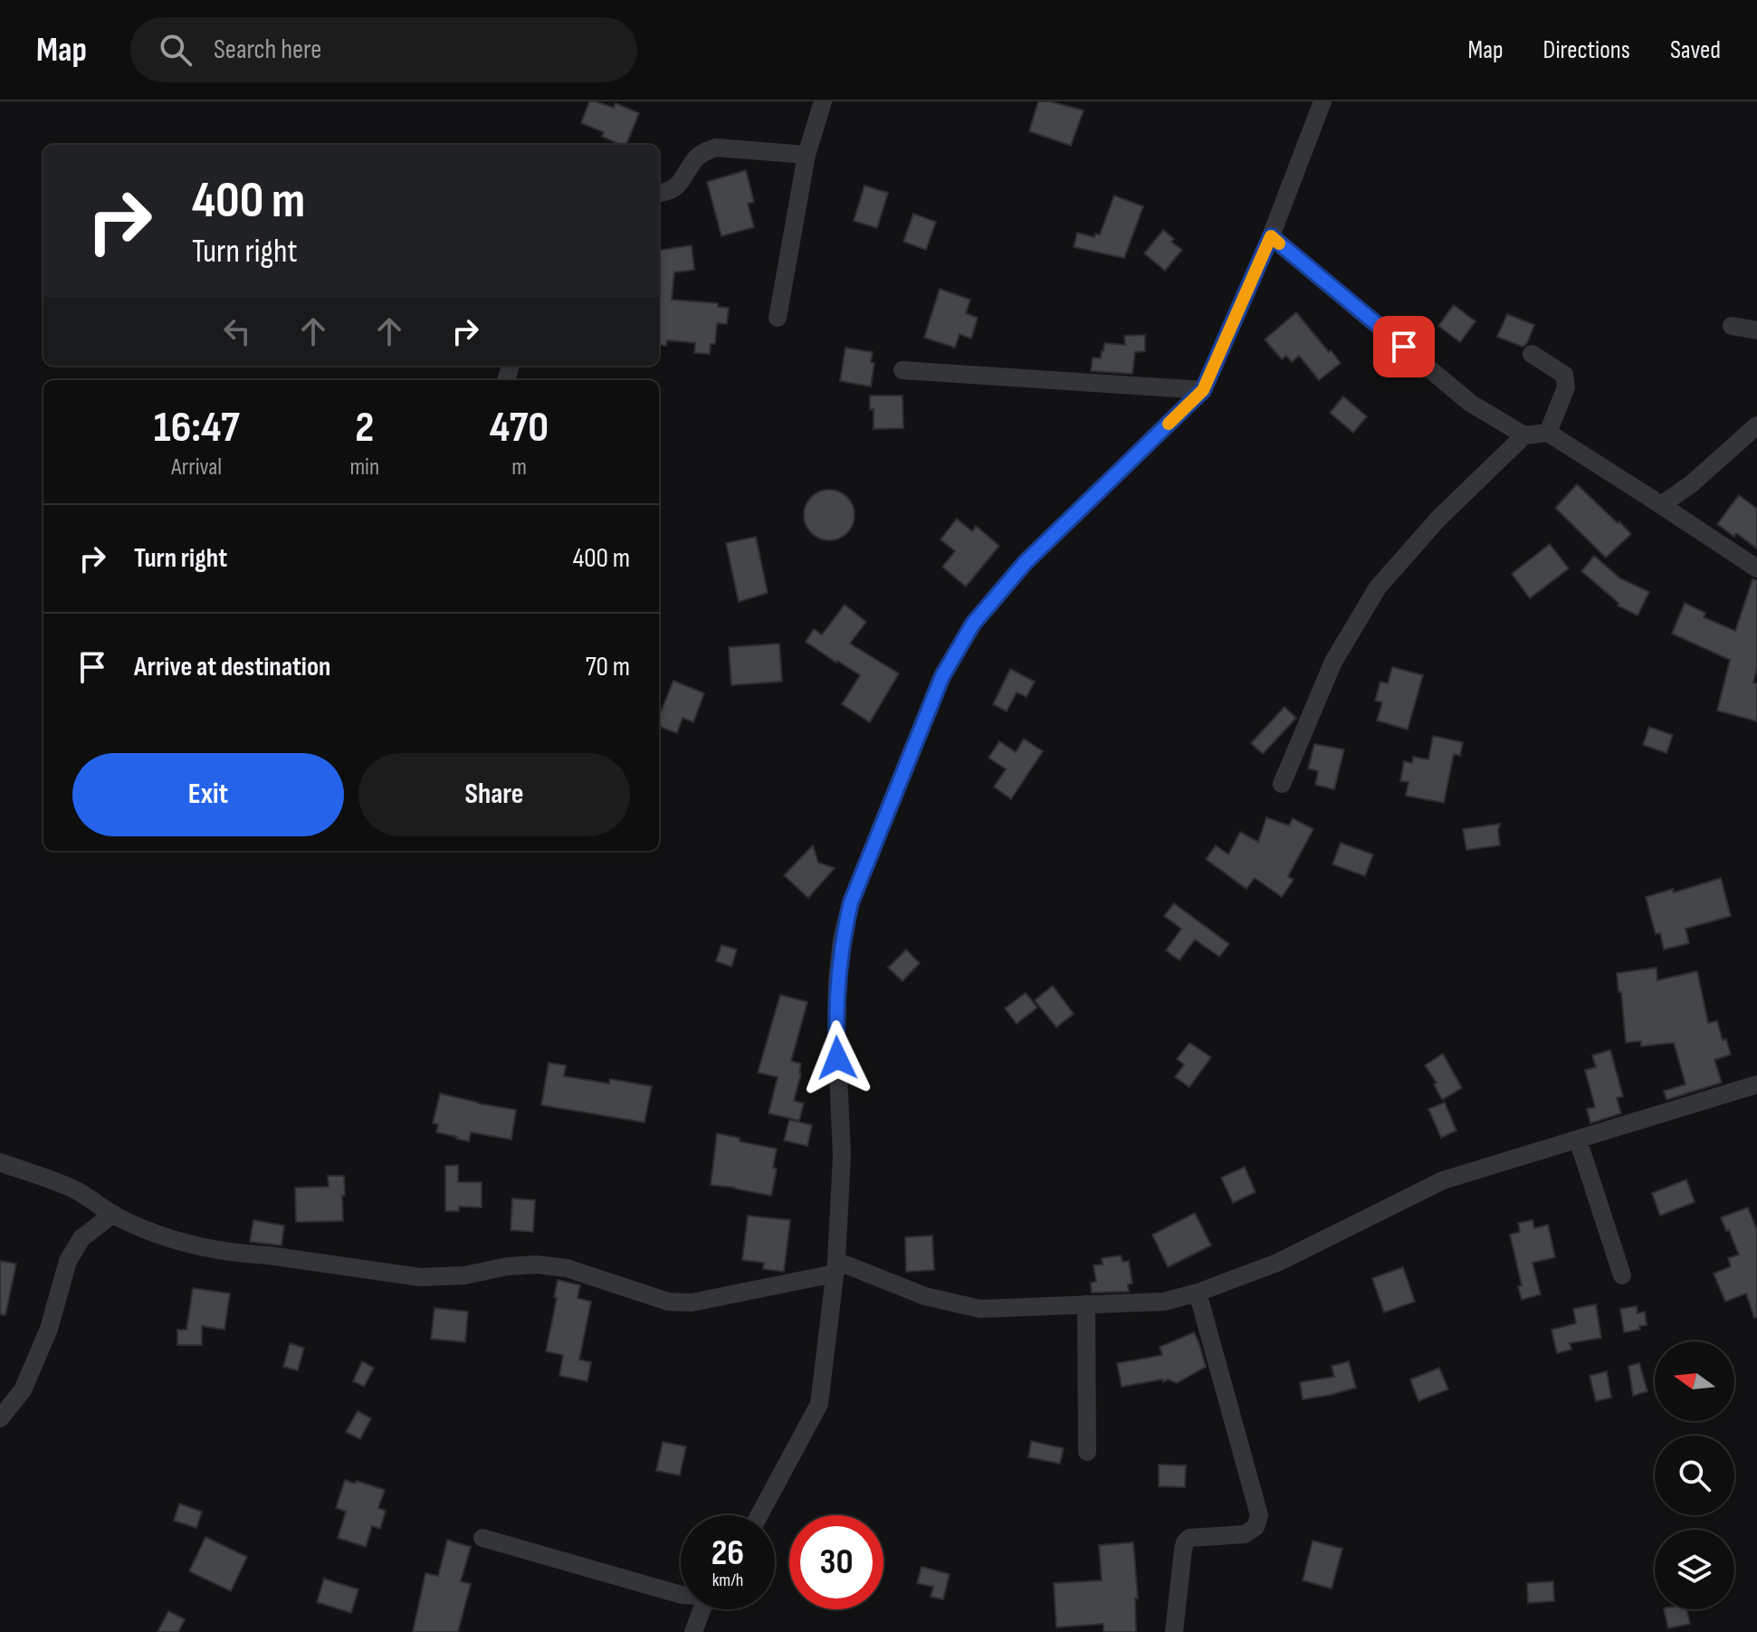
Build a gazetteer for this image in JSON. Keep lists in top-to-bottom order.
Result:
{
  "north": "left",
  "page": {
    "header": "Map",
    "search": "Search here",
    "nav": ["Map", "Directions", "Saved"],
    "turn": ["400 m", "Turn right"],
    "eta": [
      "16:47",
      "Arrival",
      "2",
      "min",
      "470",
      "m"
    ],
    "list": [
      {
        "name": "Turn right",
        "value": "400 m"
      },
      {
        "name": "Arrive at destination",
        "value": "70 m"
      }
    ],
    "buttons": ["Exit", "Share"],
    "speed": "26 km/h",
    "limit": "30"
  }
}
